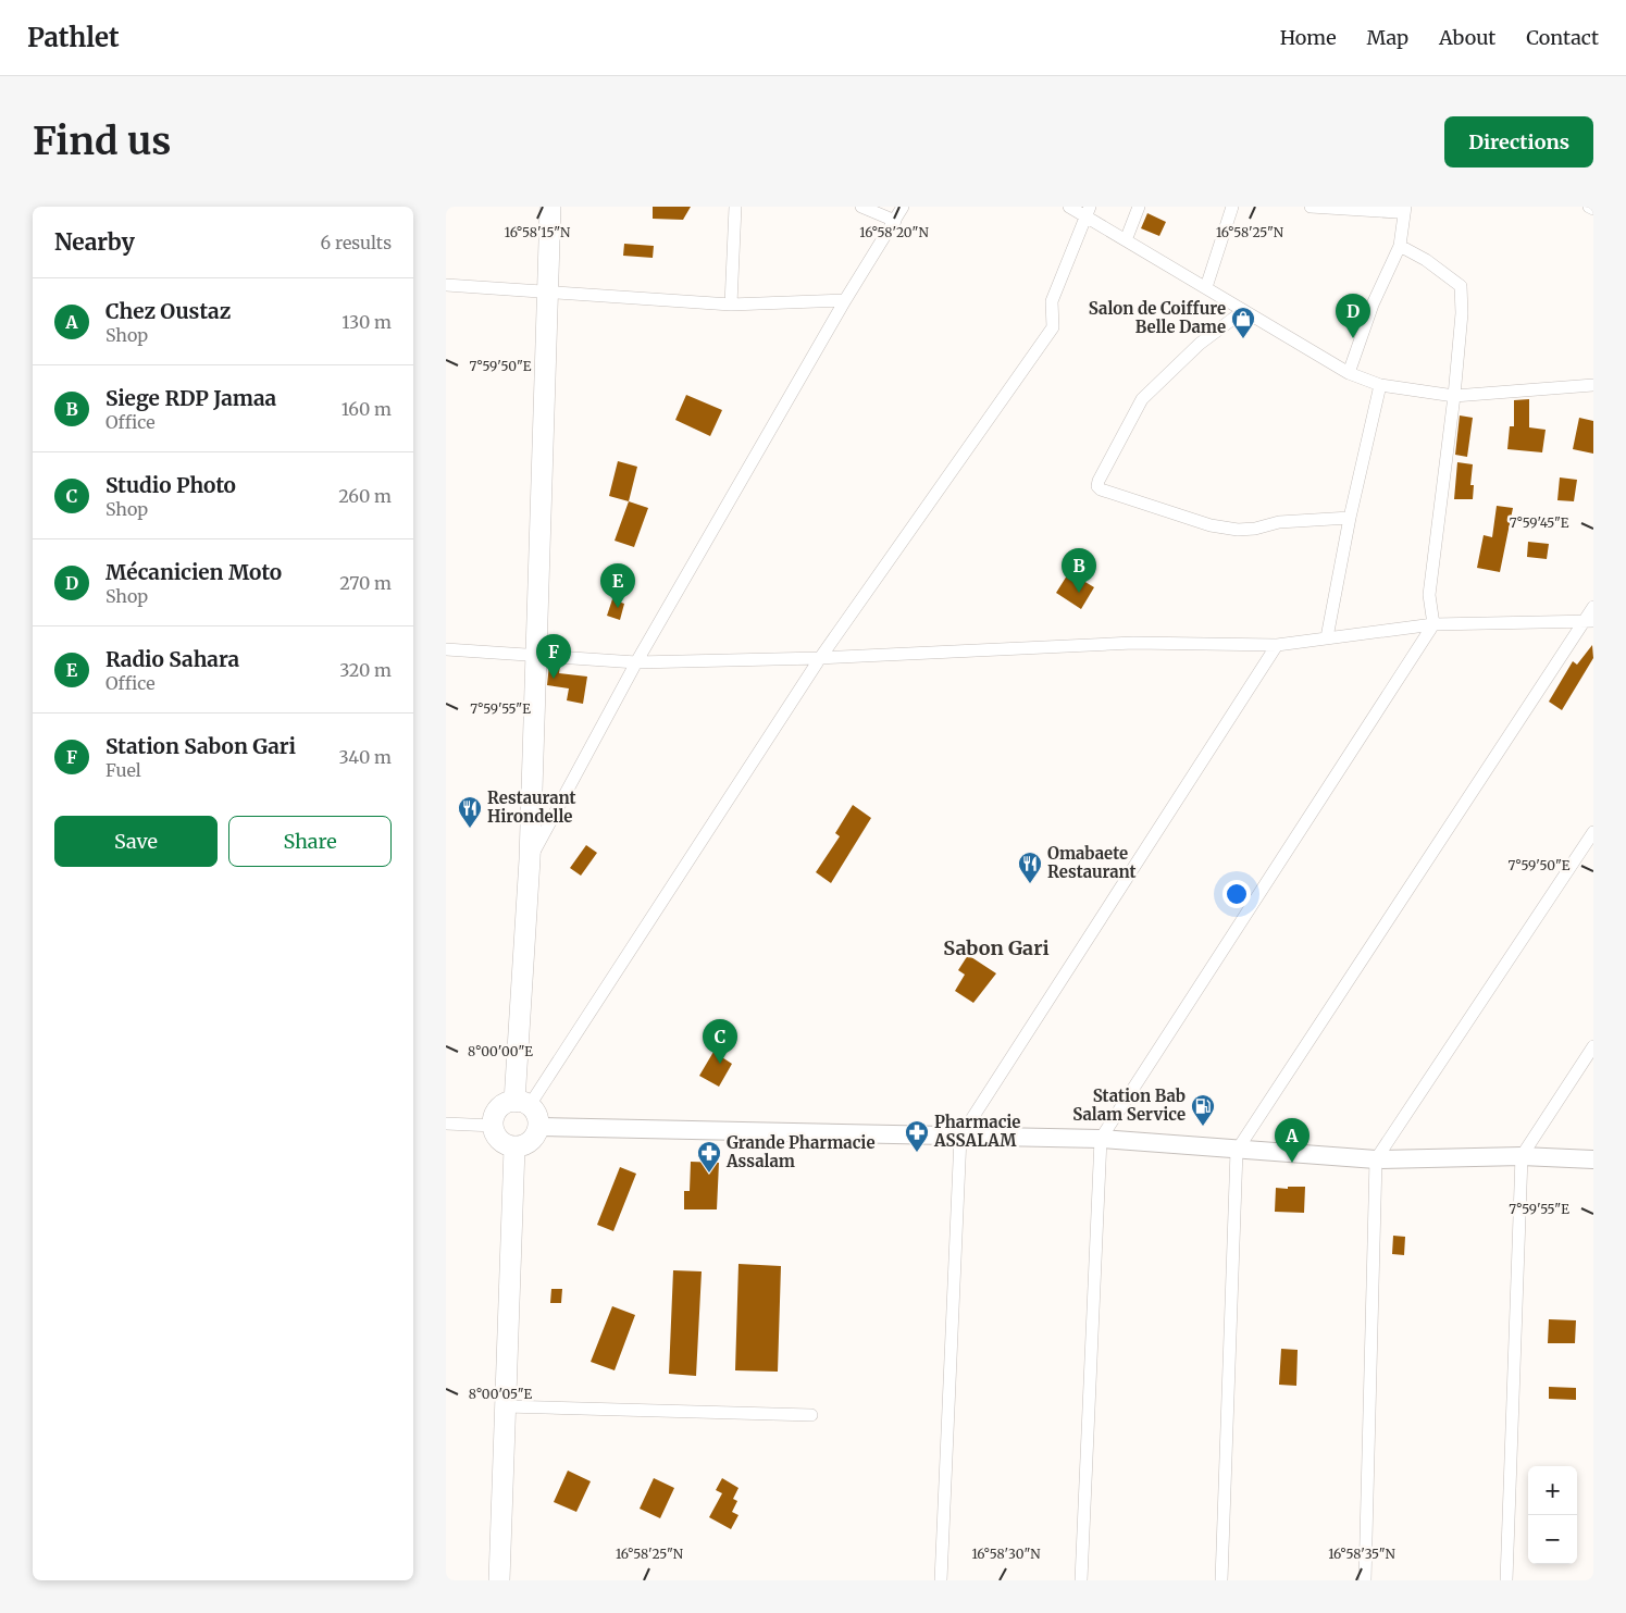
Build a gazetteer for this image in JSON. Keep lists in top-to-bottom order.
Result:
{
  "districts": ["Sabon Gari"],
  "places": {
    "shop": ["Salon de Coiffure Belle Dame"],
    "restaurant": ["Restaurant Hirondelle", "Omabaete Restaurant"],
    "fuel station": ["Station Bab Salam Service"],
    "pharmacy": ["Pharmacie ASSALAM", "Grande Pharmacie Assalam"]
  },
  "page": {
    "header": "Pathlet",
    "nav": [
      "Home",
      "Map",
      "About",
      "Contact"
    ],
    "buttons": [
      "Directions",
      ["Save", "Share"]
    ],
    "title": "Find us",
    "heading": ["Nearby", "6 results"],
    "list": [
      {
        "mark": "A",
        "name": "Chez Oustaz",
        "note": "Shop",
        "value": "130 m"
      },
      {
        "mark": "B",
        "name": "Siege RDP Jamaa",
        "note": "Office",
        "value": "160 m"
      },
      {
        "mark": "C",
        "name": "Studio Photo",
        "note": "Shop",
        "value": "260 m"
      },
      {
        "mark": "D",
        "name": "Mécanicien Moto",
        "note": "Shop",
        "value": "270 m"
      },
      {
        "mark": "E",
        "name": "Radio Sahara",
        "note": "Office",
        "value": "320 m"
      },
      {
        "mark": "F",
        "name": "Station Sabon Gari",
        "note": "Fuel",
        "value": "340 m"
      }
    ],
    "pins": [
      "D",
      "B",
      "E",
      "F",
      "C",
      "A"
    ],
    "map_buttons": ["+", "−"]
  },
  "coordinates": [
    "16°58'15\"N",
    "16°58'20\"N",
    "16°58'25\"N",
    "7°59'50\"E",
    "7°59'45\"E",
    "7°59'55\"E",
    "8°00'00\"E",
    "8°00'05\"E",
    "16°58'30\"N",
    "16°58'35\"N"
  ]
}
